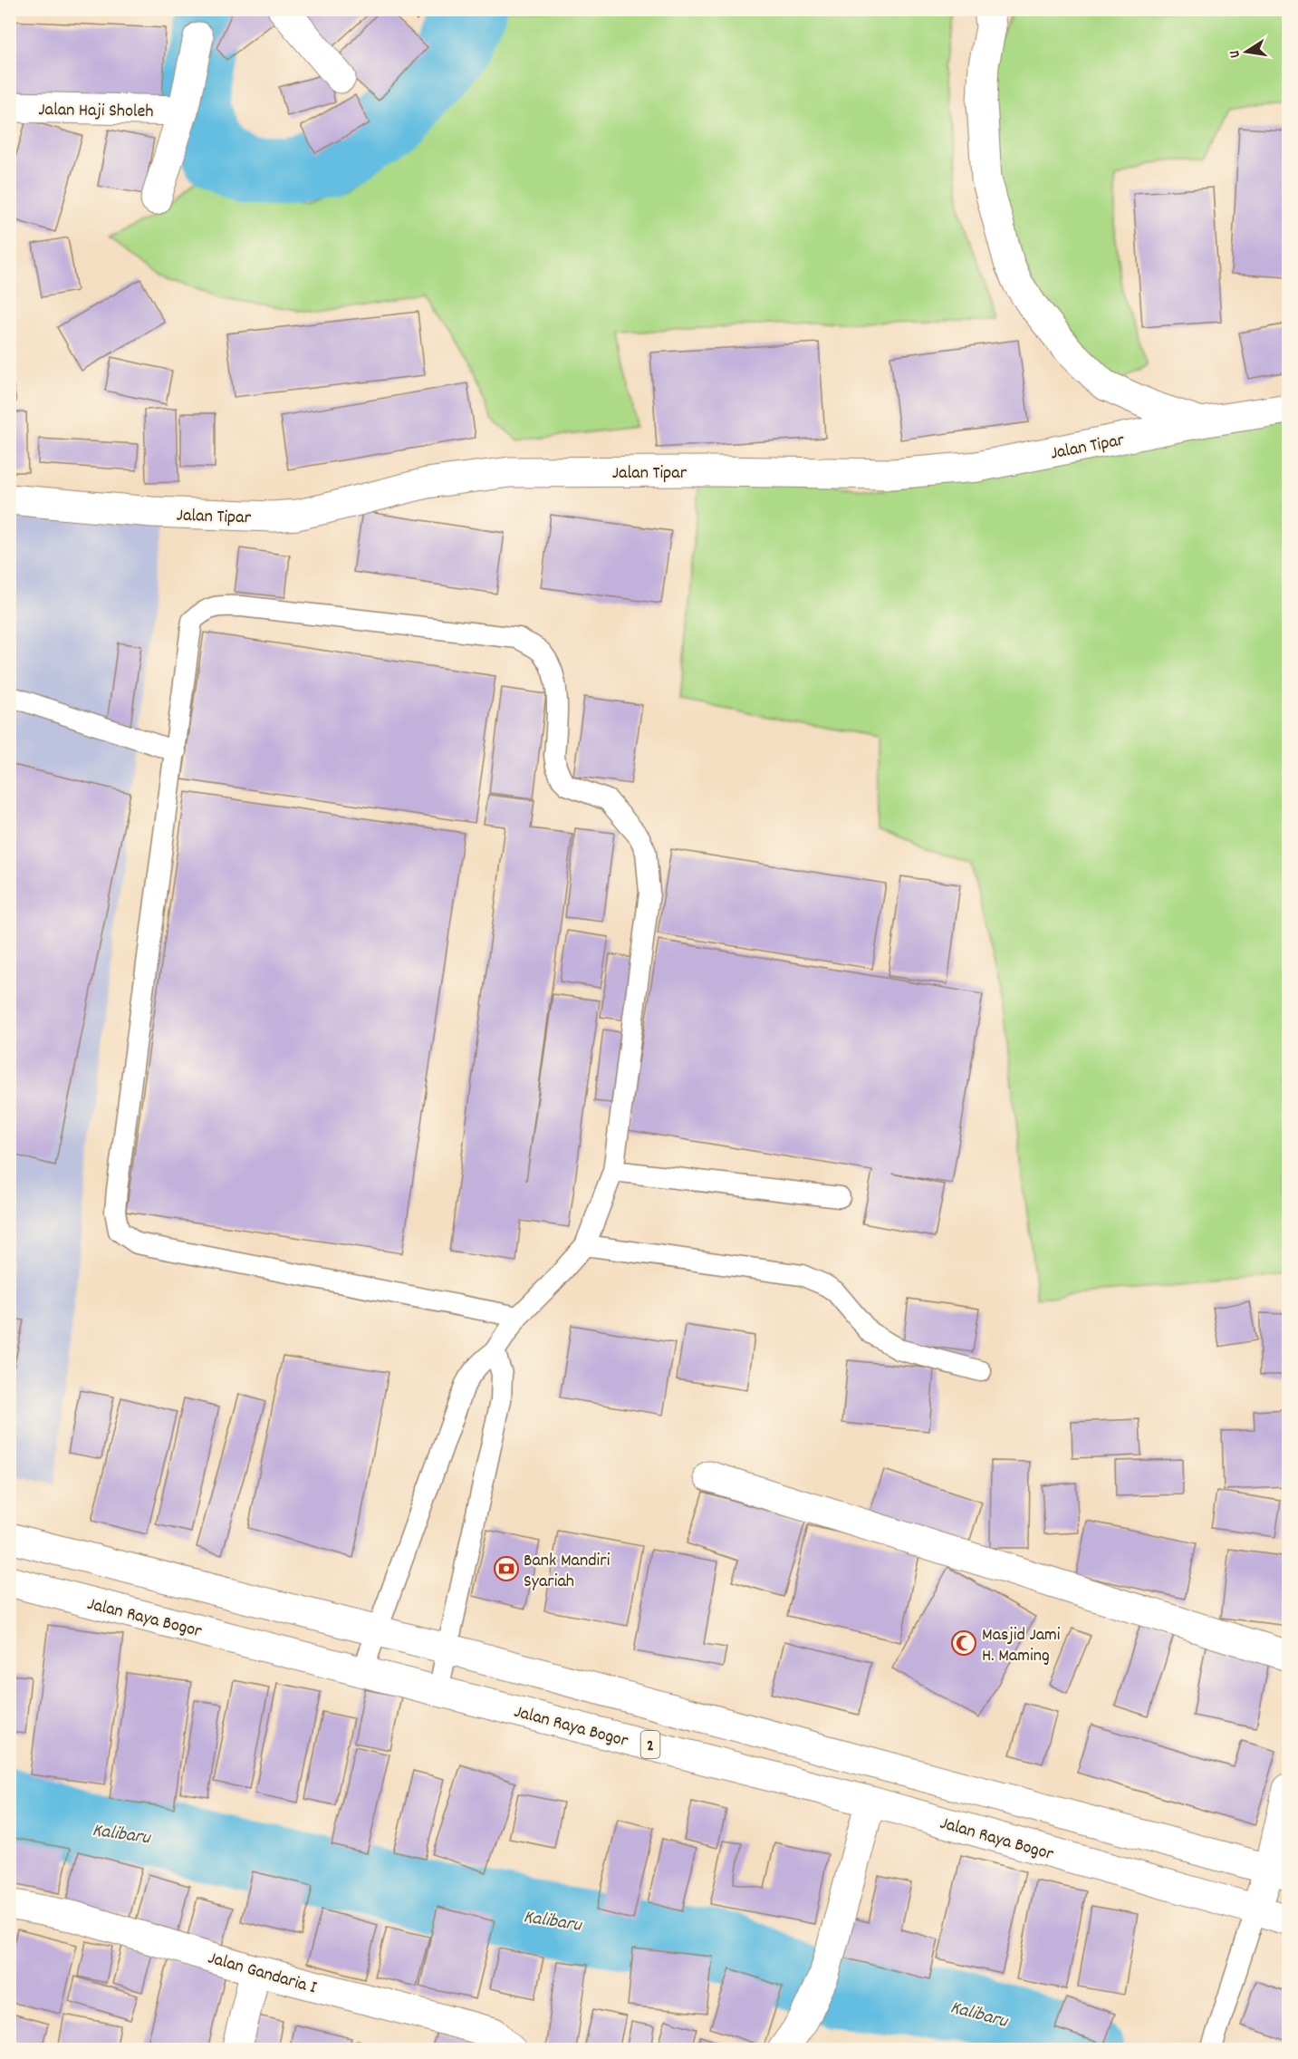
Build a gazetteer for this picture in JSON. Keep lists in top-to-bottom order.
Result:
{
  "streets": {
    "main road": [
      "Jalan Haji Sholeh",
      "Jalan Tipar",
      "Jalan Raya Bogor",
      "2",
      "Jalan Gandaria I"
    ]
  },
  "water": ["Kalibaru"],
  "places": {
    "bank": ["Bank Mandiri Syariah"],
    "mosque": ["Masjid Jami H. Maming"]
  },
  "north": "left"
}
